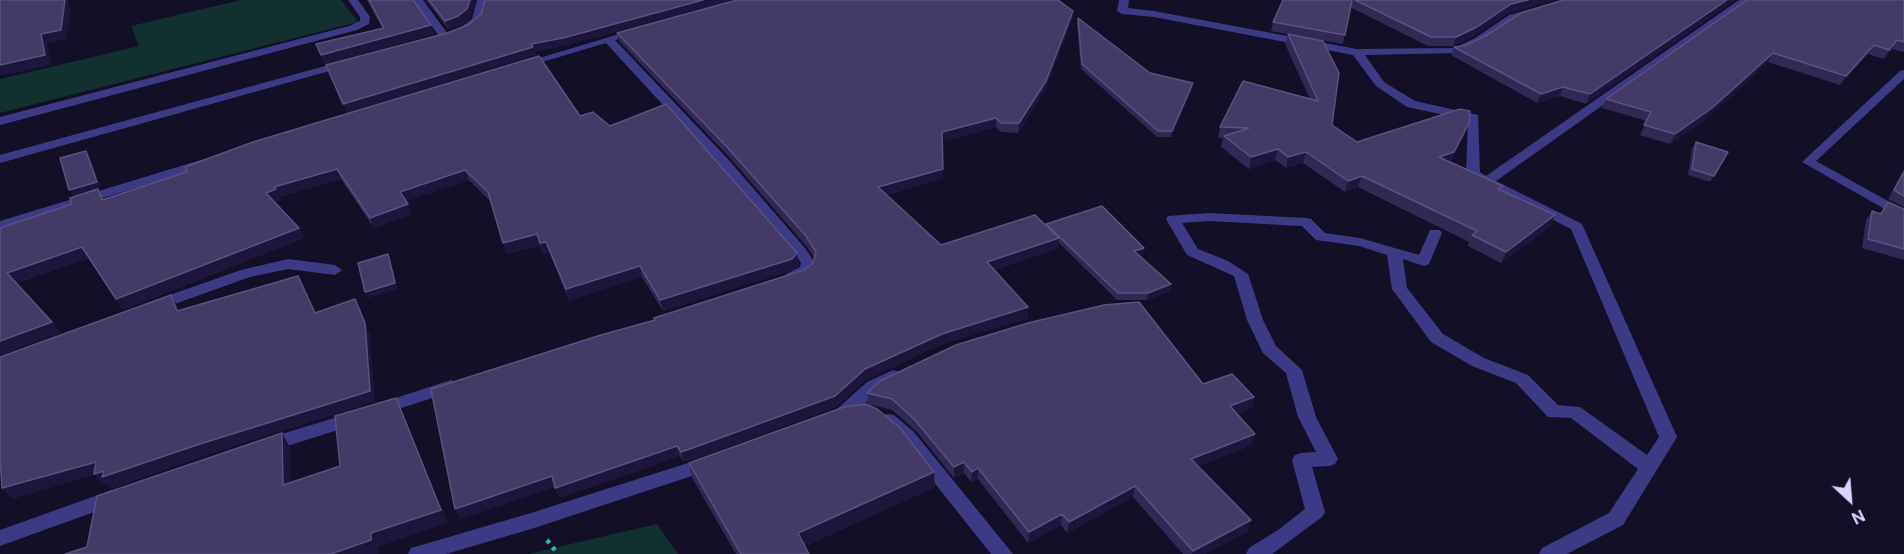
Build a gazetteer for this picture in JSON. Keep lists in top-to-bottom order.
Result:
{
  "north": "bottom right"
}
